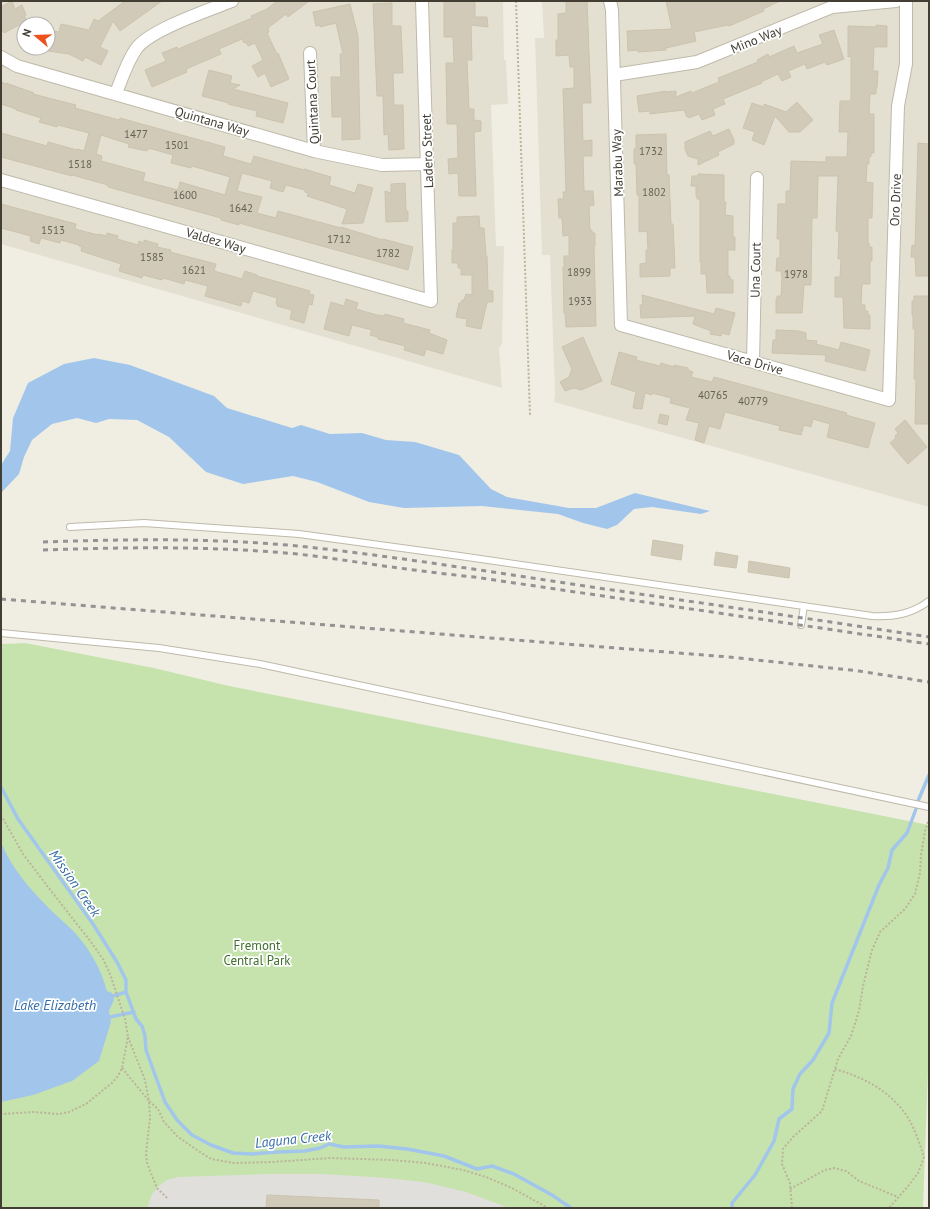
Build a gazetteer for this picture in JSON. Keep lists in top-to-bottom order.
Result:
{
  "streets": {
    "street": [
      "Mino Way",
      "Quintana Court",
      "Quintana Way",
      "Ladero Street",
      "Marabu Way",
      "Oro Drive",
      "Valdez Way",
      "Una Court",
      "Vaca Drive"
    ]
  },
  "crossings": [
    ["Mino Way", "Marabu Way"],
    ["Quintana Court", "Quintana Way"],
    ["Quintana Way", "Ladero Street"],
    ["Ladero Street", "Valdez Way"],
    ["Marabu Way", "Vaca Drive"],
    ["Oro Drive", "Vaca Drive"],
    ["Una Court", "Vaca Drive"]
  ],
  "water": ["Mission Creek", "Lake Elizabeth", "Laguna Creek"],
  "parks": ["Fremont Central Park"],
  "house_numbers": [
    "1477",
    "1501",
    "1732",
    "1518",
    "1802",
    "1600",
    "1642",
    "1513",
    "1712",
    "1782",
    "1585",
    "1621",
    "1899",
    "1978",
    "1933",
    "40765",
    "40779"
  ],
  "north": "left"
}
